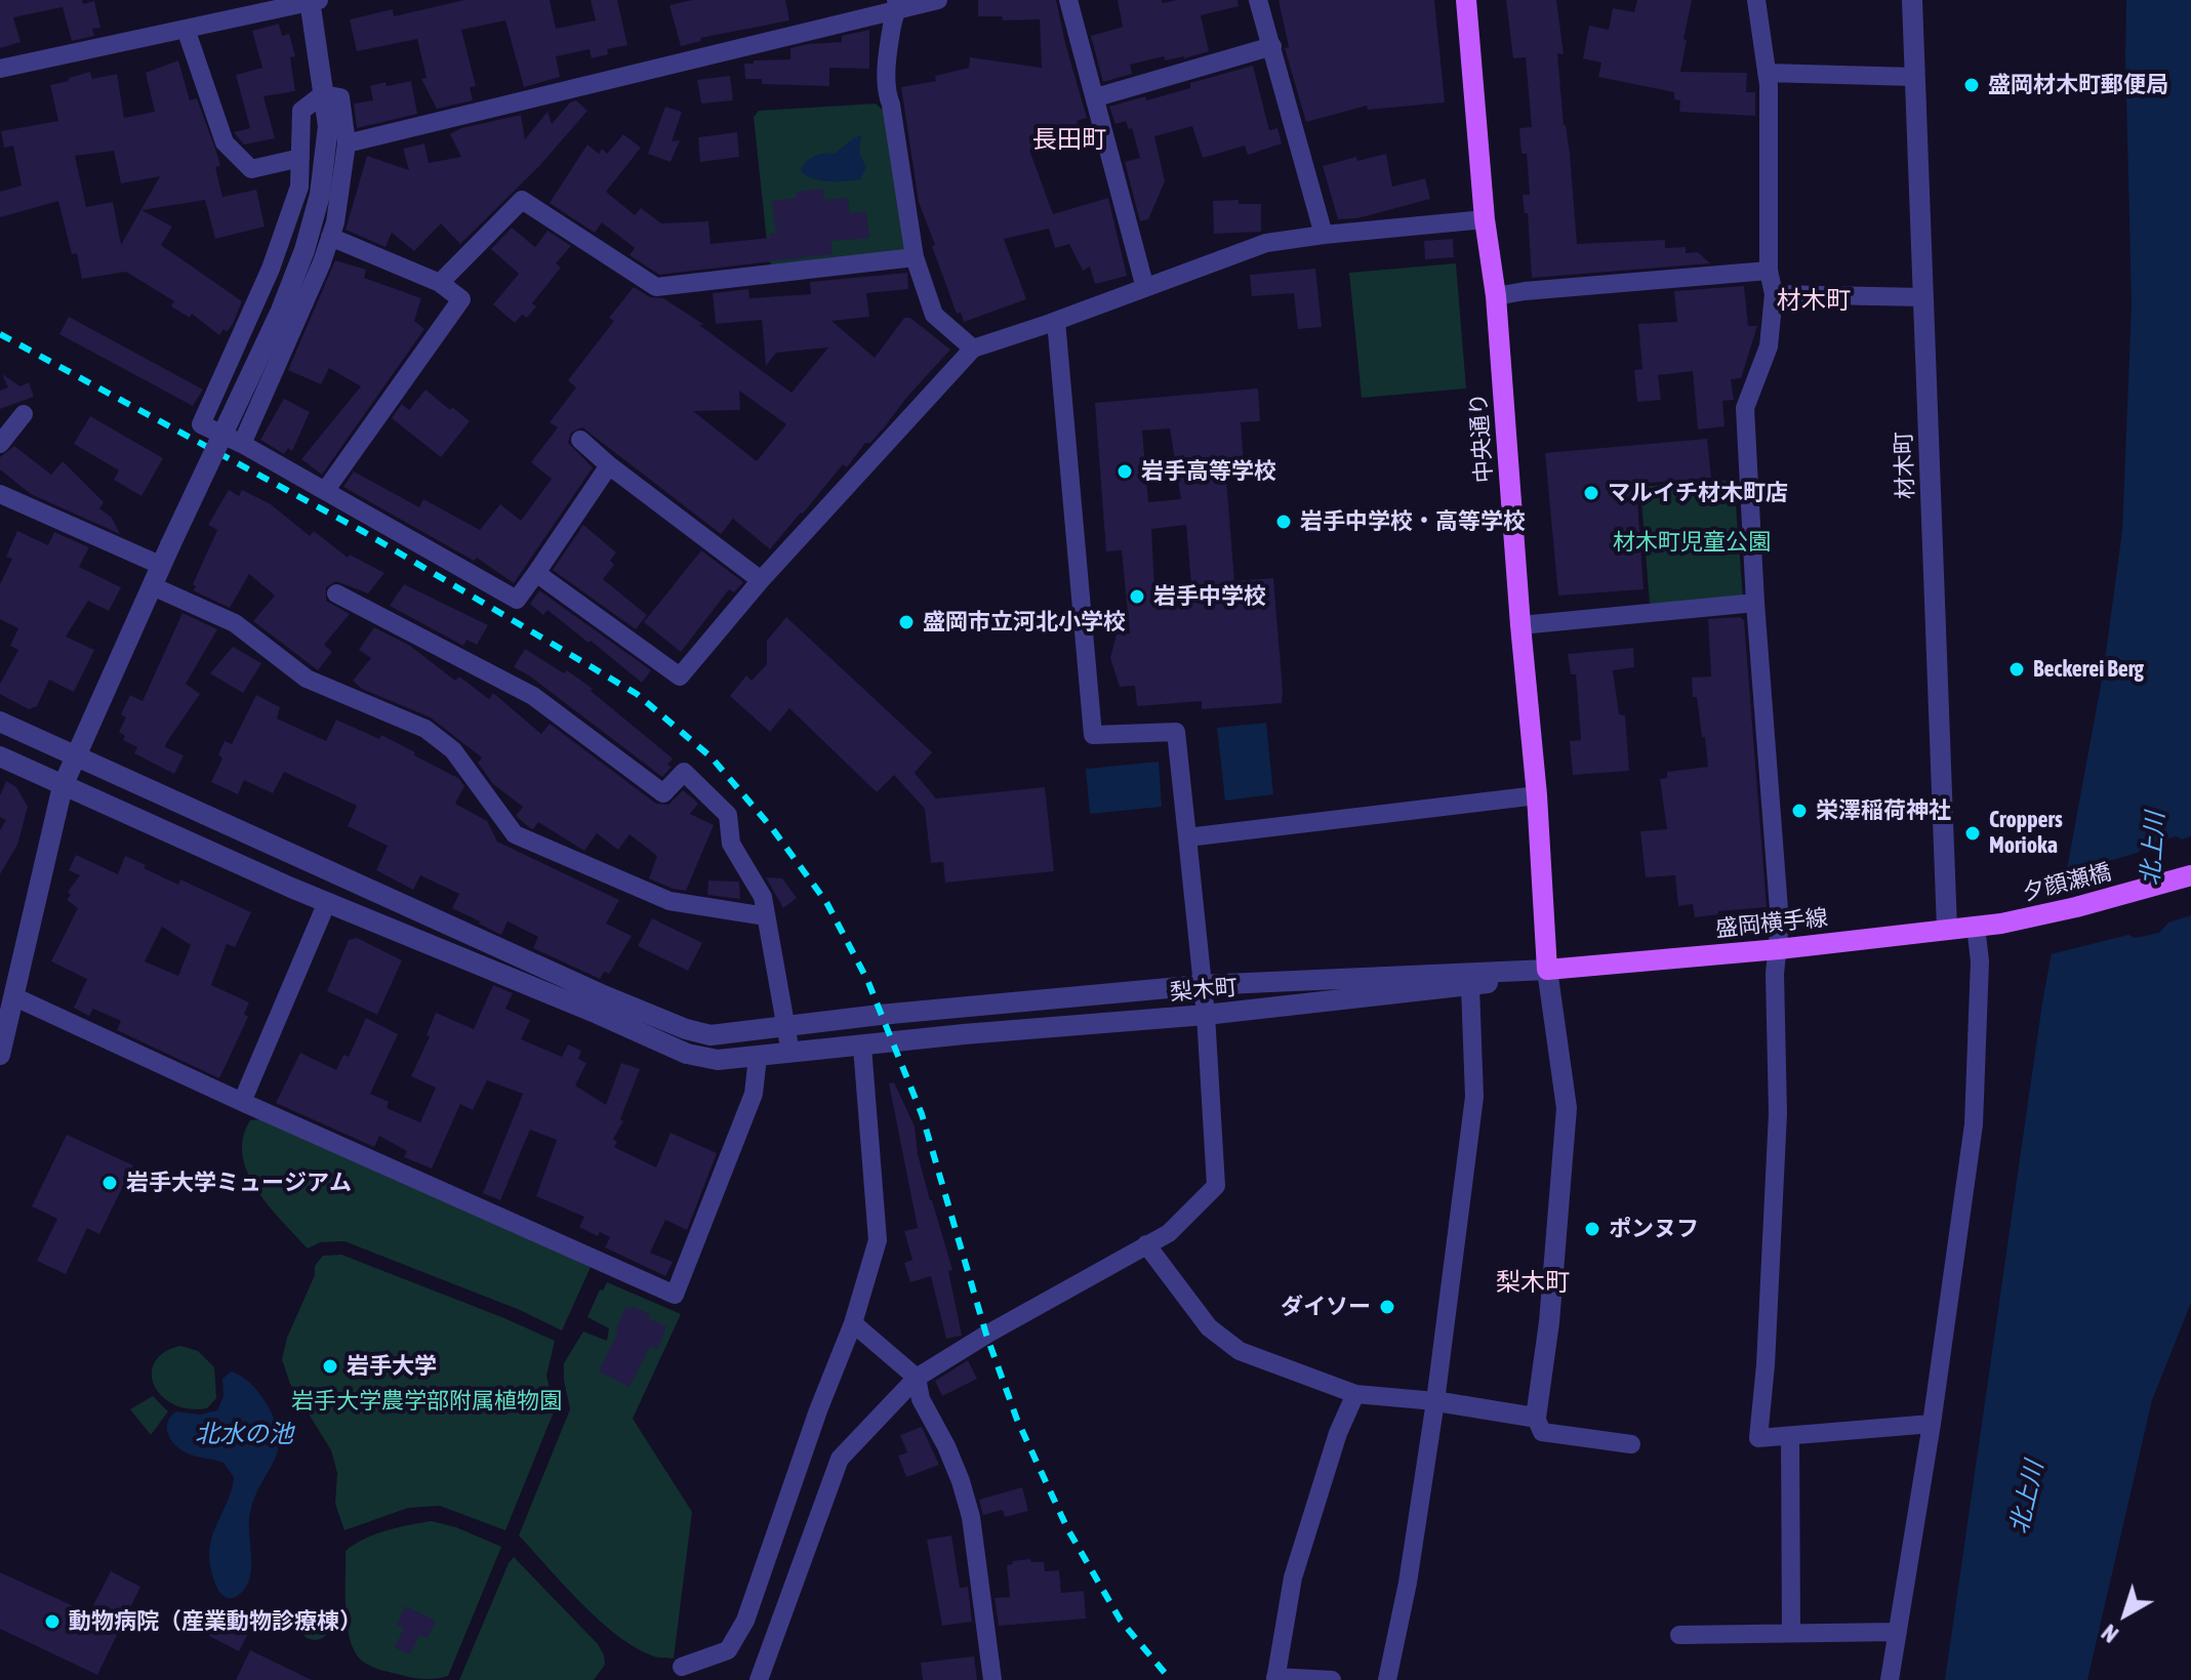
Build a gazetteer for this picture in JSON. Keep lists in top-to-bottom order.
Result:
{
  "streets": {
    "main road": ["中央通り", "夕顔瀬橋", "盛岡横手線"],
    "street": ["材木町", "梨木町"]
  },
  "crossings": [
    ["中央通り", "盛岡横手線"],
    ["中央通り", "梨木町"],
    ["材木町", "盛岡横手線"],
    ["夕顔瀬橋", "盛岡横手線"],
    ["盛岡横手線", "梨木町"]
  ],
  "districts": ["長田町", "材木町", "梨木町"],
  "water": ["北上川", "北水の池"],
  "parks": ["材木町児童公園", "岩手大学農学部附属植物園"],
  "places": [
    "盛岡材木町郵便局",
    "岩手高等学校",
    "マルイチ材木町店",
    "岩手中学校・高等学校",
    "岩手中学校",
    "盛岡市立河北小学校",
    "Beckerei Berg",
    "栄澤稲荷神社",
    "Croppers Morioka",
    "岩手大学ミュージアム",
    "ポンヌフ",
    "ダイソー",
    "岩手大学",
    "動物病院（産業動物診療棟）"
  ],
  "north": "bottom left"
}
